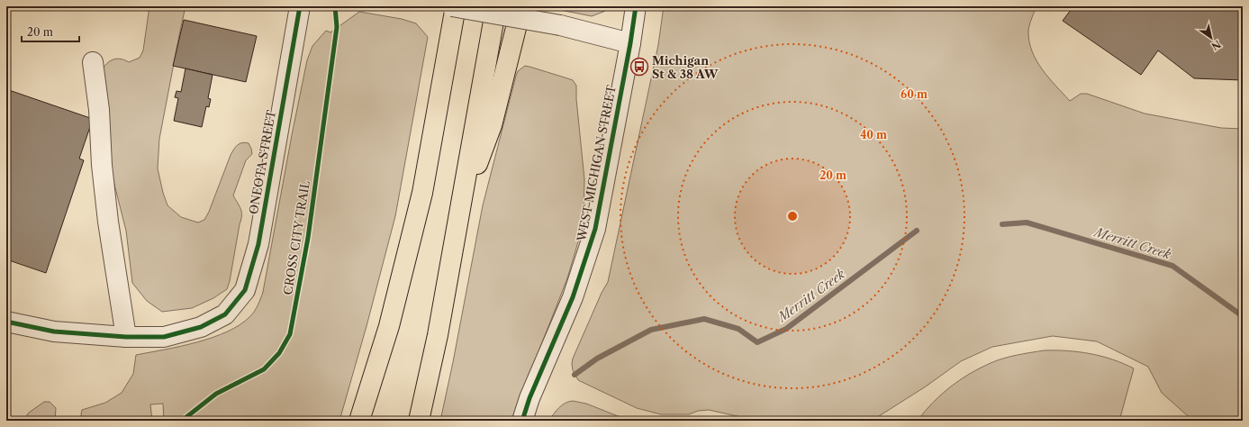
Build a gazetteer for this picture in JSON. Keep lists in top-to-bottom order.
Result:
{
  "streets": {
    "street": ["ONEOTA STREET", "WEST MICHIGAN STREET"],
    "cycle path": ["CROSS CITY TRAIL"]
  },
  "water": ["Merritt Creek"],
  "places": {
    "bus stop": ["Michigan St & 38 AW"]
  },
  "scale_bar": "20 m",
  "north": "bottom right",
  "rings": ["60 m", "40 m", "20 m"]
}
